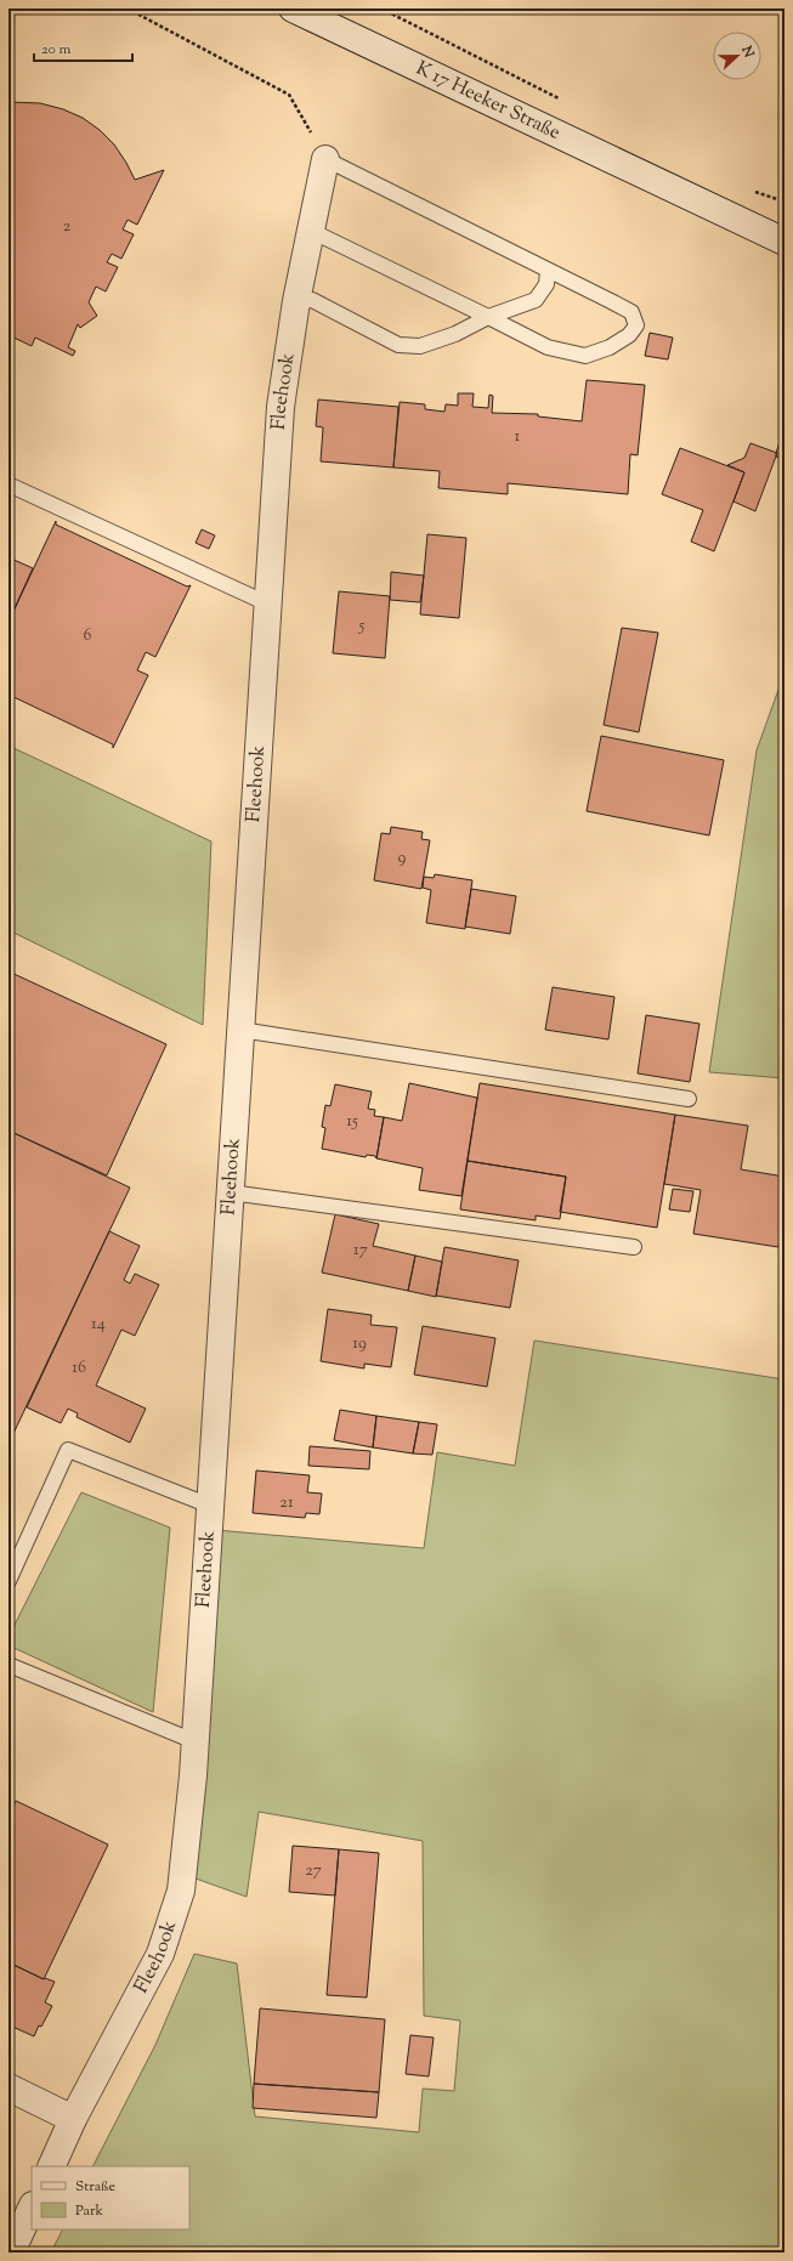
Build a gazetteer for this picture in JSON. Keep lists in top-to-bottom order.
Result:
{
  "streets": {
    "street": ["K 17 Heeker Straße", "Fleehook"]
  },
  "house_numbers": [
    "2",
    "1",
    "5",
    "6",
    "9",
    "15",
    "17",
    "14",
    "19",
    "16",
    "21",
    "27"
  ],
  "legend": ["Straße", "Park"],
  "scale_bar": "20 m",
  "north": "right"
}
